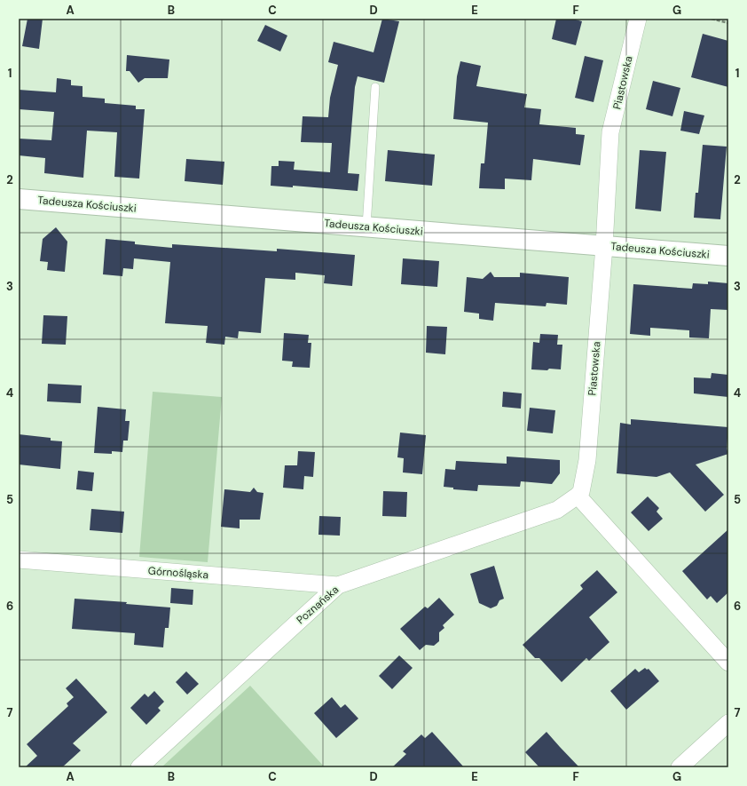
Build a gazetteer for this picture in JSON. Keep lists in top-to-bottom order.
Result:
{
  "streets": {
    "street": [
      "Piastowska",
      "Tadeusza Kościuszki",
      "Górnośląska",
      "Poznańska"
    ]
  },
  "crossings": [
    ["Piastowska", "Tadeusza Kościuszki"],
    ["Piastowska", "Poznańska"],
    ["Górnośląska", "Poznańska"]
  ],
  "grid": {
    "columns": [
      "A",
      "B",
      "C",
      "D",
      "E",
      "F",
      "G"
    ],
    "rows": [
      "1",
      "2",
      "3",
      "4",
      "5",
      "6",
      "7"
    ]
  }
}
